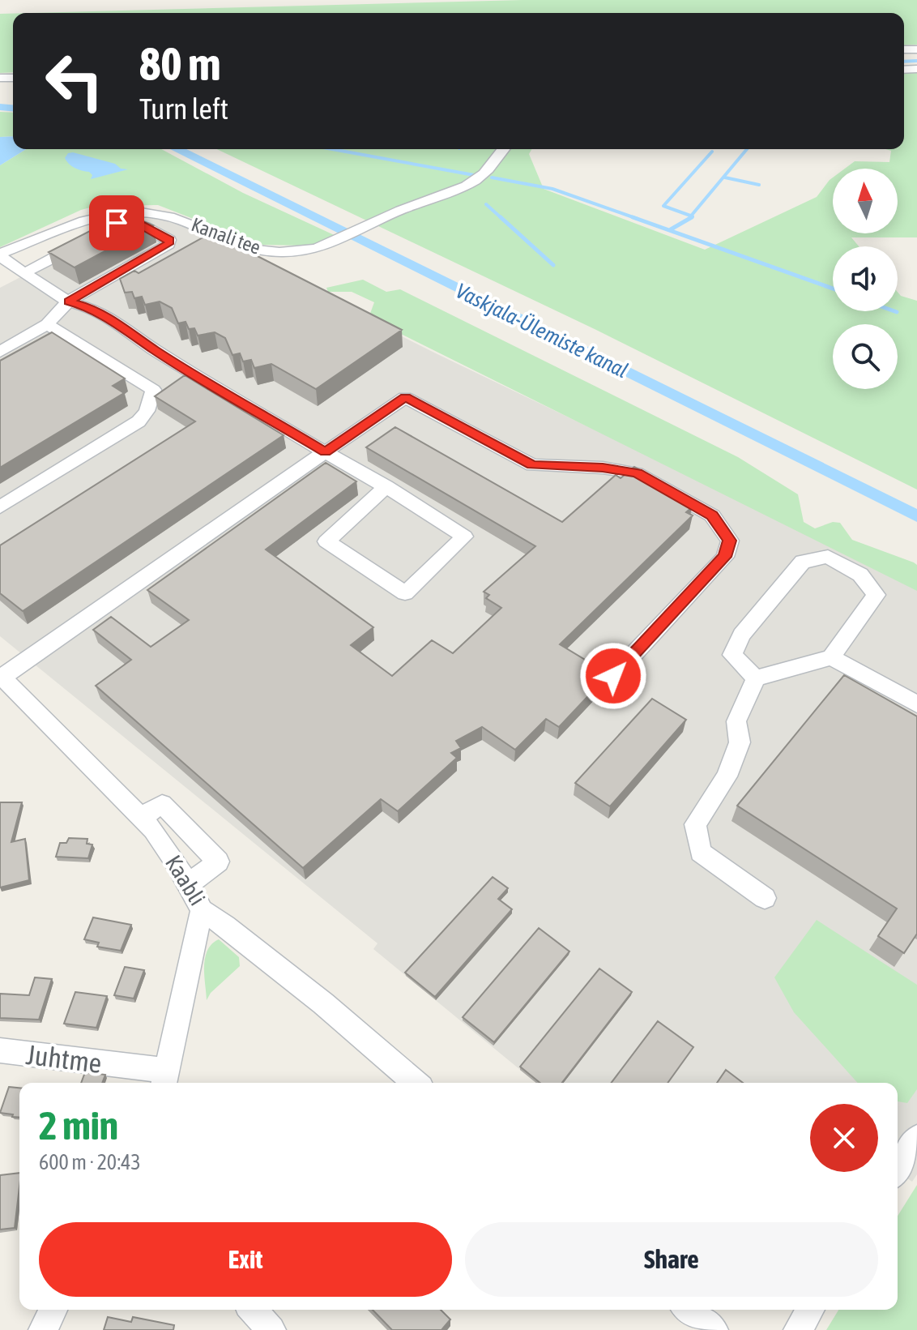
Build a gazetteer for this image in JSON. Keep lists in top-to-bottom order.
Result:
{
  "streets": {
    "street": ["Kanali tee", "Kaabli", "Juhtme"]
  },
  "crossings": [
    ["Kaabli", "Juhtme"]
  ],
  "water": ["Vaskjala-Ülemiste kanal"],
  "north": "top",
  "page": {
    "turn": ["80 m", "Turn left"],
    "heading": ["2 min", "600 m · 20:43"],
    "buttons": ["Exit", "Share"]
  }
}
